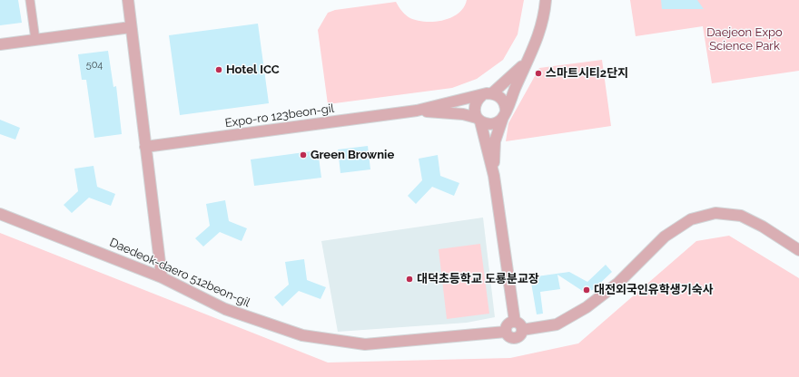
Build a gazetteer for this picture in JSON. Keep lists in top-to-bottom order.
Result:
{
  "streets": {
    "street": ["Expo-ro 123beon-gil", "Daedeok-daero 512beon-gil"]
  },
  "parks": ["Daejeon Expo Science Park"],
  "places": [
    "Hotel ICC",
    "스마트시티2단지",
    "Green Brownie",
    "대덕초등학교 도룡분교장",
    "대전외국인유학생기숙사"
  ],
  "house_numbers": ["504"]
}
